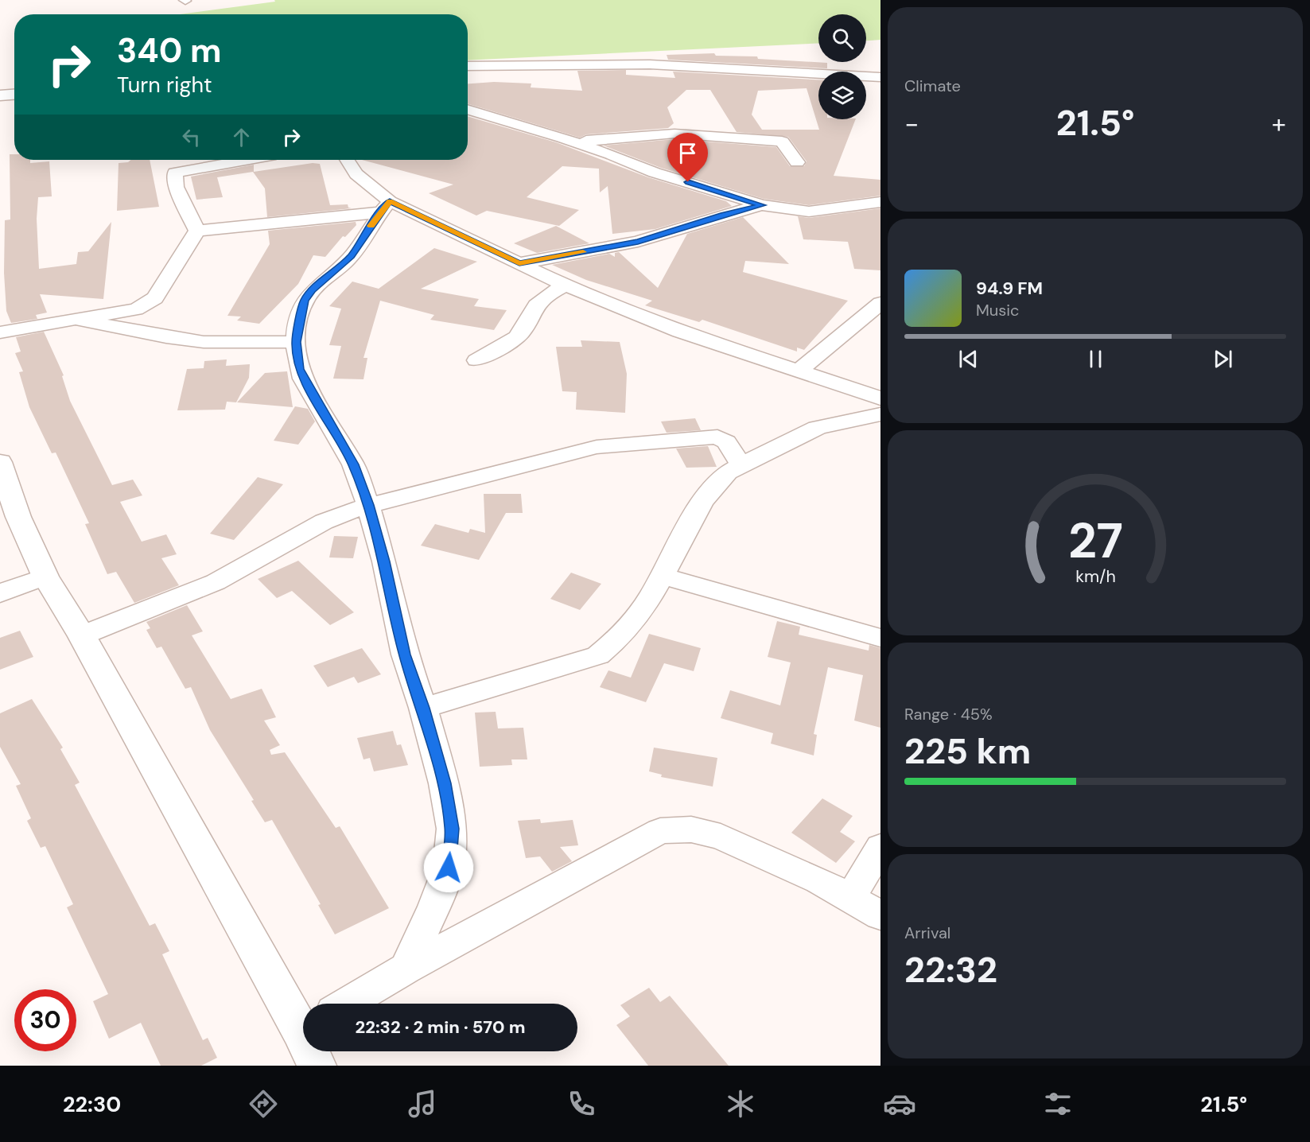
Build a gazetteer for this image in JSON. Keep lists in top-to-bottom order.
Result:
{
  "page": {
    "tile": [
      "Climate",
      ["Range · 45%", "225 km"],
      ["Arrival", "22:32"]
    ],
    "turn": ["340 m", "Turn right"],
    "heat": ["−", "21.5°", "+"],
    "song": ["94.9 FM", "Music"],
    "limit": "30",
    "trip": "22:32 · 2 min · 570 m",
    "tabs": ["22:30", "21.5°"],
    "gauge": ["27", "km/h"]
  }
}
